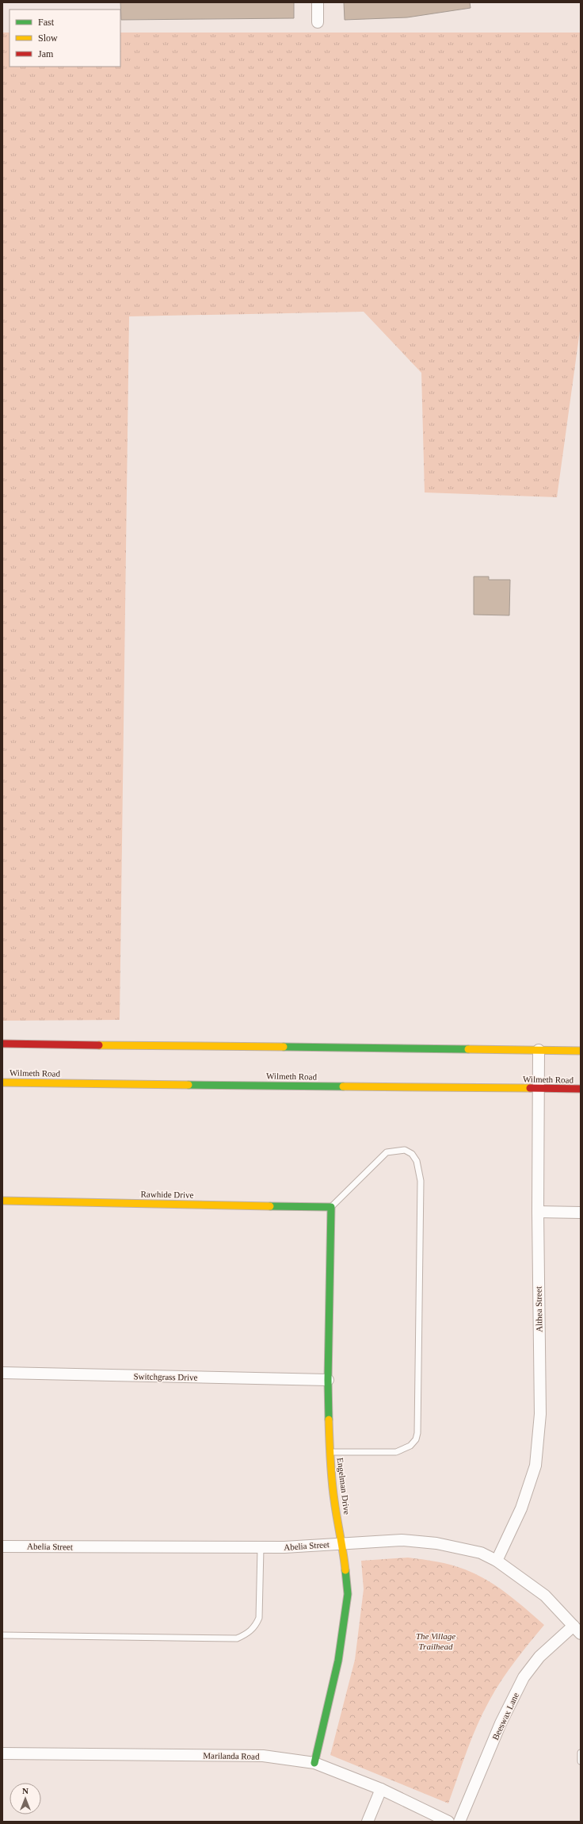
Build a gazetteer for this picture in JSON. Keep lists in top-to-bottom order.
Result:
{
  "streets": {
    "street": [
      "Wilmeth Road",
      "Rawhide Drive",
      "Althea Street",
      "Switchgrass Drive",
      "Engelman Drive",
      "Abelia Street",
      "Beeswax Lane",
      "Marilanda Road"
    ]
  },
  "crossings": [
    ["Wilmeth Road", "Althea Street"],
    ["Rawhide Drive", "Engelman Drive"],
    ["Althea Street", "Abelia Street"],
    ["Switchgrass Drive", "Engelman Drive"],
    ["Engelman Drive", "Abelia Street"],
    ["Engelman Drive", "Marilanda Road"],
    ["Abelia Street", "Beeswax Lane"]
  ],
  "parks": ["The Village Trailhead"],
  "legend": ["Fast", "Slow", "Jam"],
  "north": "top"
}
